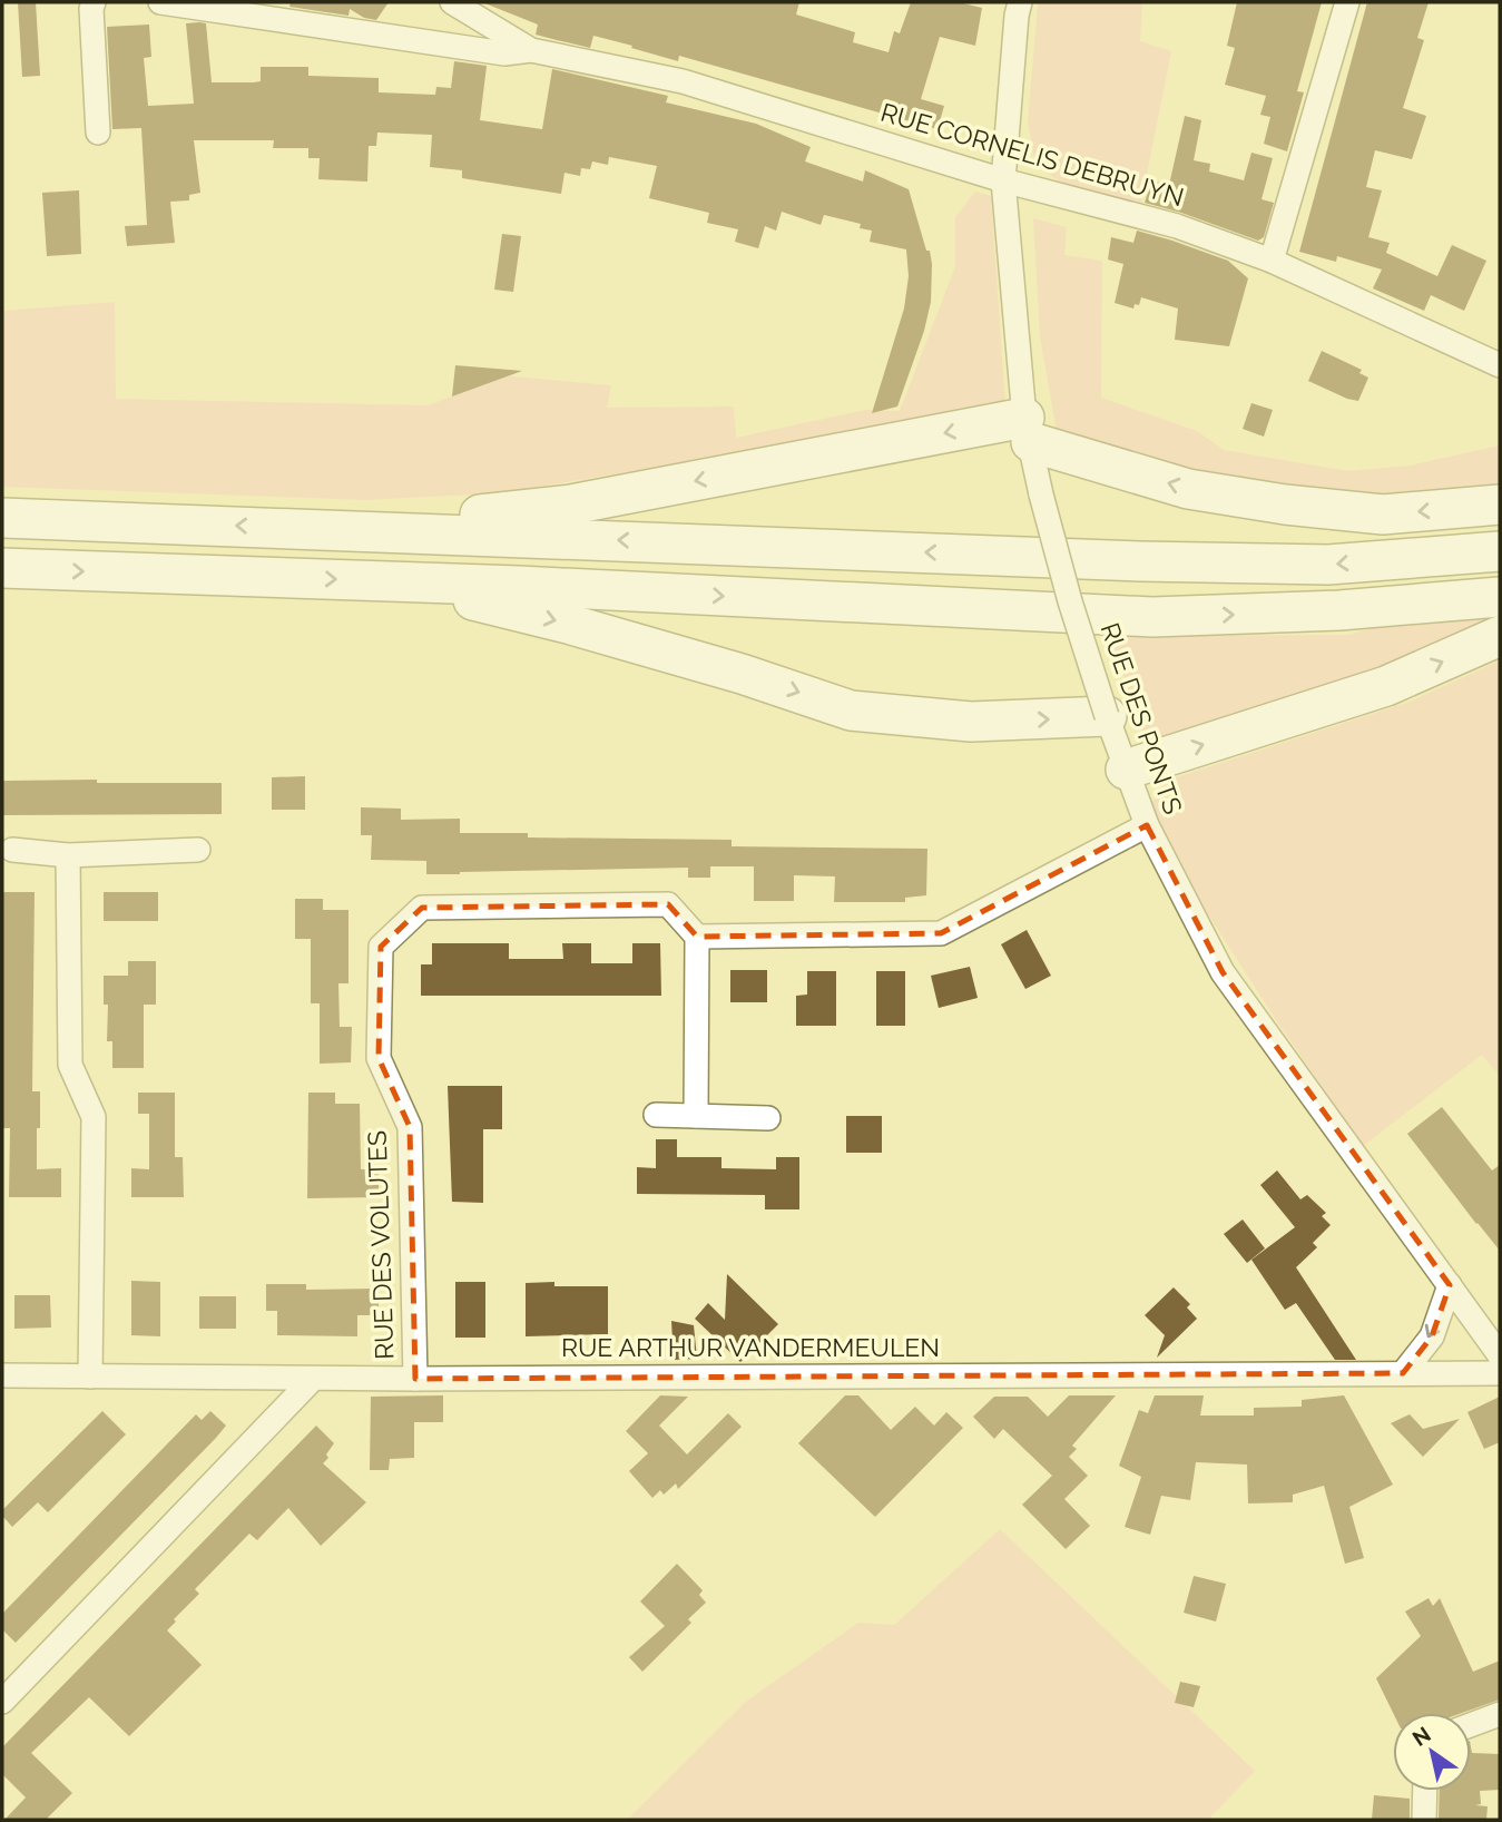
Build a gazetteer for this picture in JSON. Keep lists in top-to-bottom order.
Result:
{
  "streets": {
    "street": [
      "RUE CORNELIS DEBRUYN",
      "RUE DES PONTS",
      "RUE DES VOLUTES",
      "RUE ARTHUR VANDERMEULEN"
    ]
  },
  "crossings": [
    ["RUE CORNELIS DEBRUYN", "RUE DES PONTS"],
    ["RUE DES VOLUTES", "RUE ARTHUR VANDERMEULEN"]
  ],
  "north": "top left"
}
